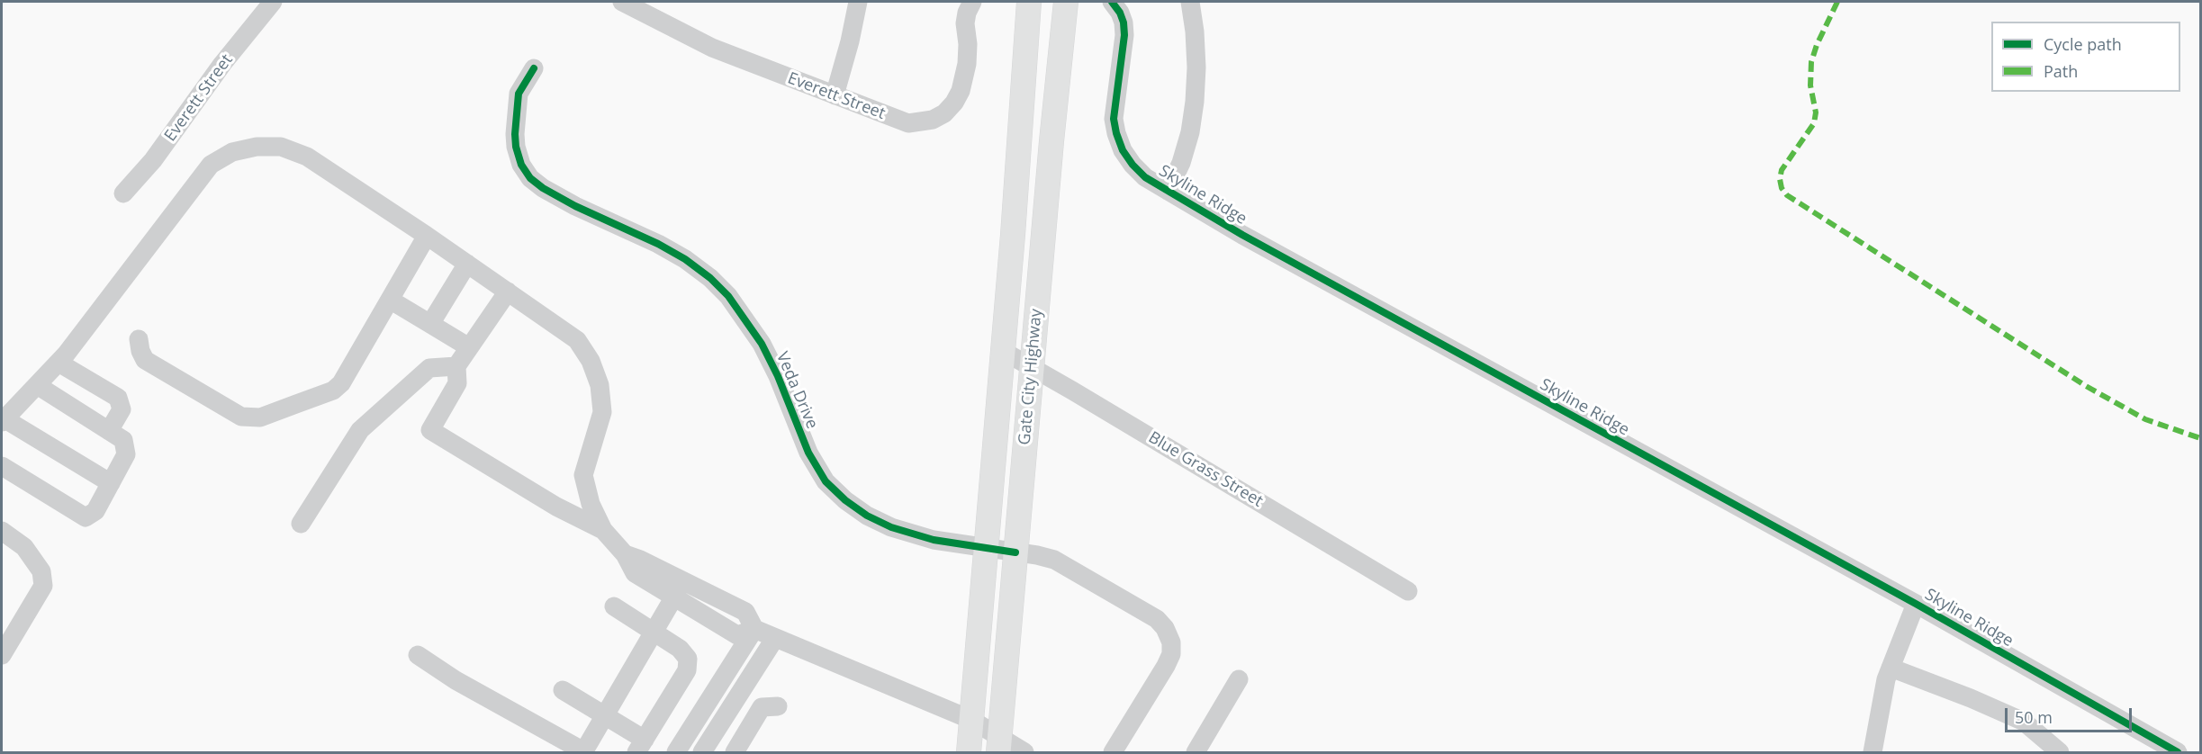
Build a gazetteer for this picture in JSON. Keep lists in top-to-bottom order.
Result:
{
  "streets": {
    "main road": ["Gate City Highway"],
    "street": [
      "Everett Street",
      "Skyline Ridge",
      "Veda Drive",
      "Blue Grass Street"
    ]
  },
  "crossings": [
    ["Gate City Highway", "Veda Drive"],
    ["Gate City Highway", "Blue Grass Street"]
  ],
  "legend": ["Cycle path", "Path"],
  "scale_bar": "50 m"
}
